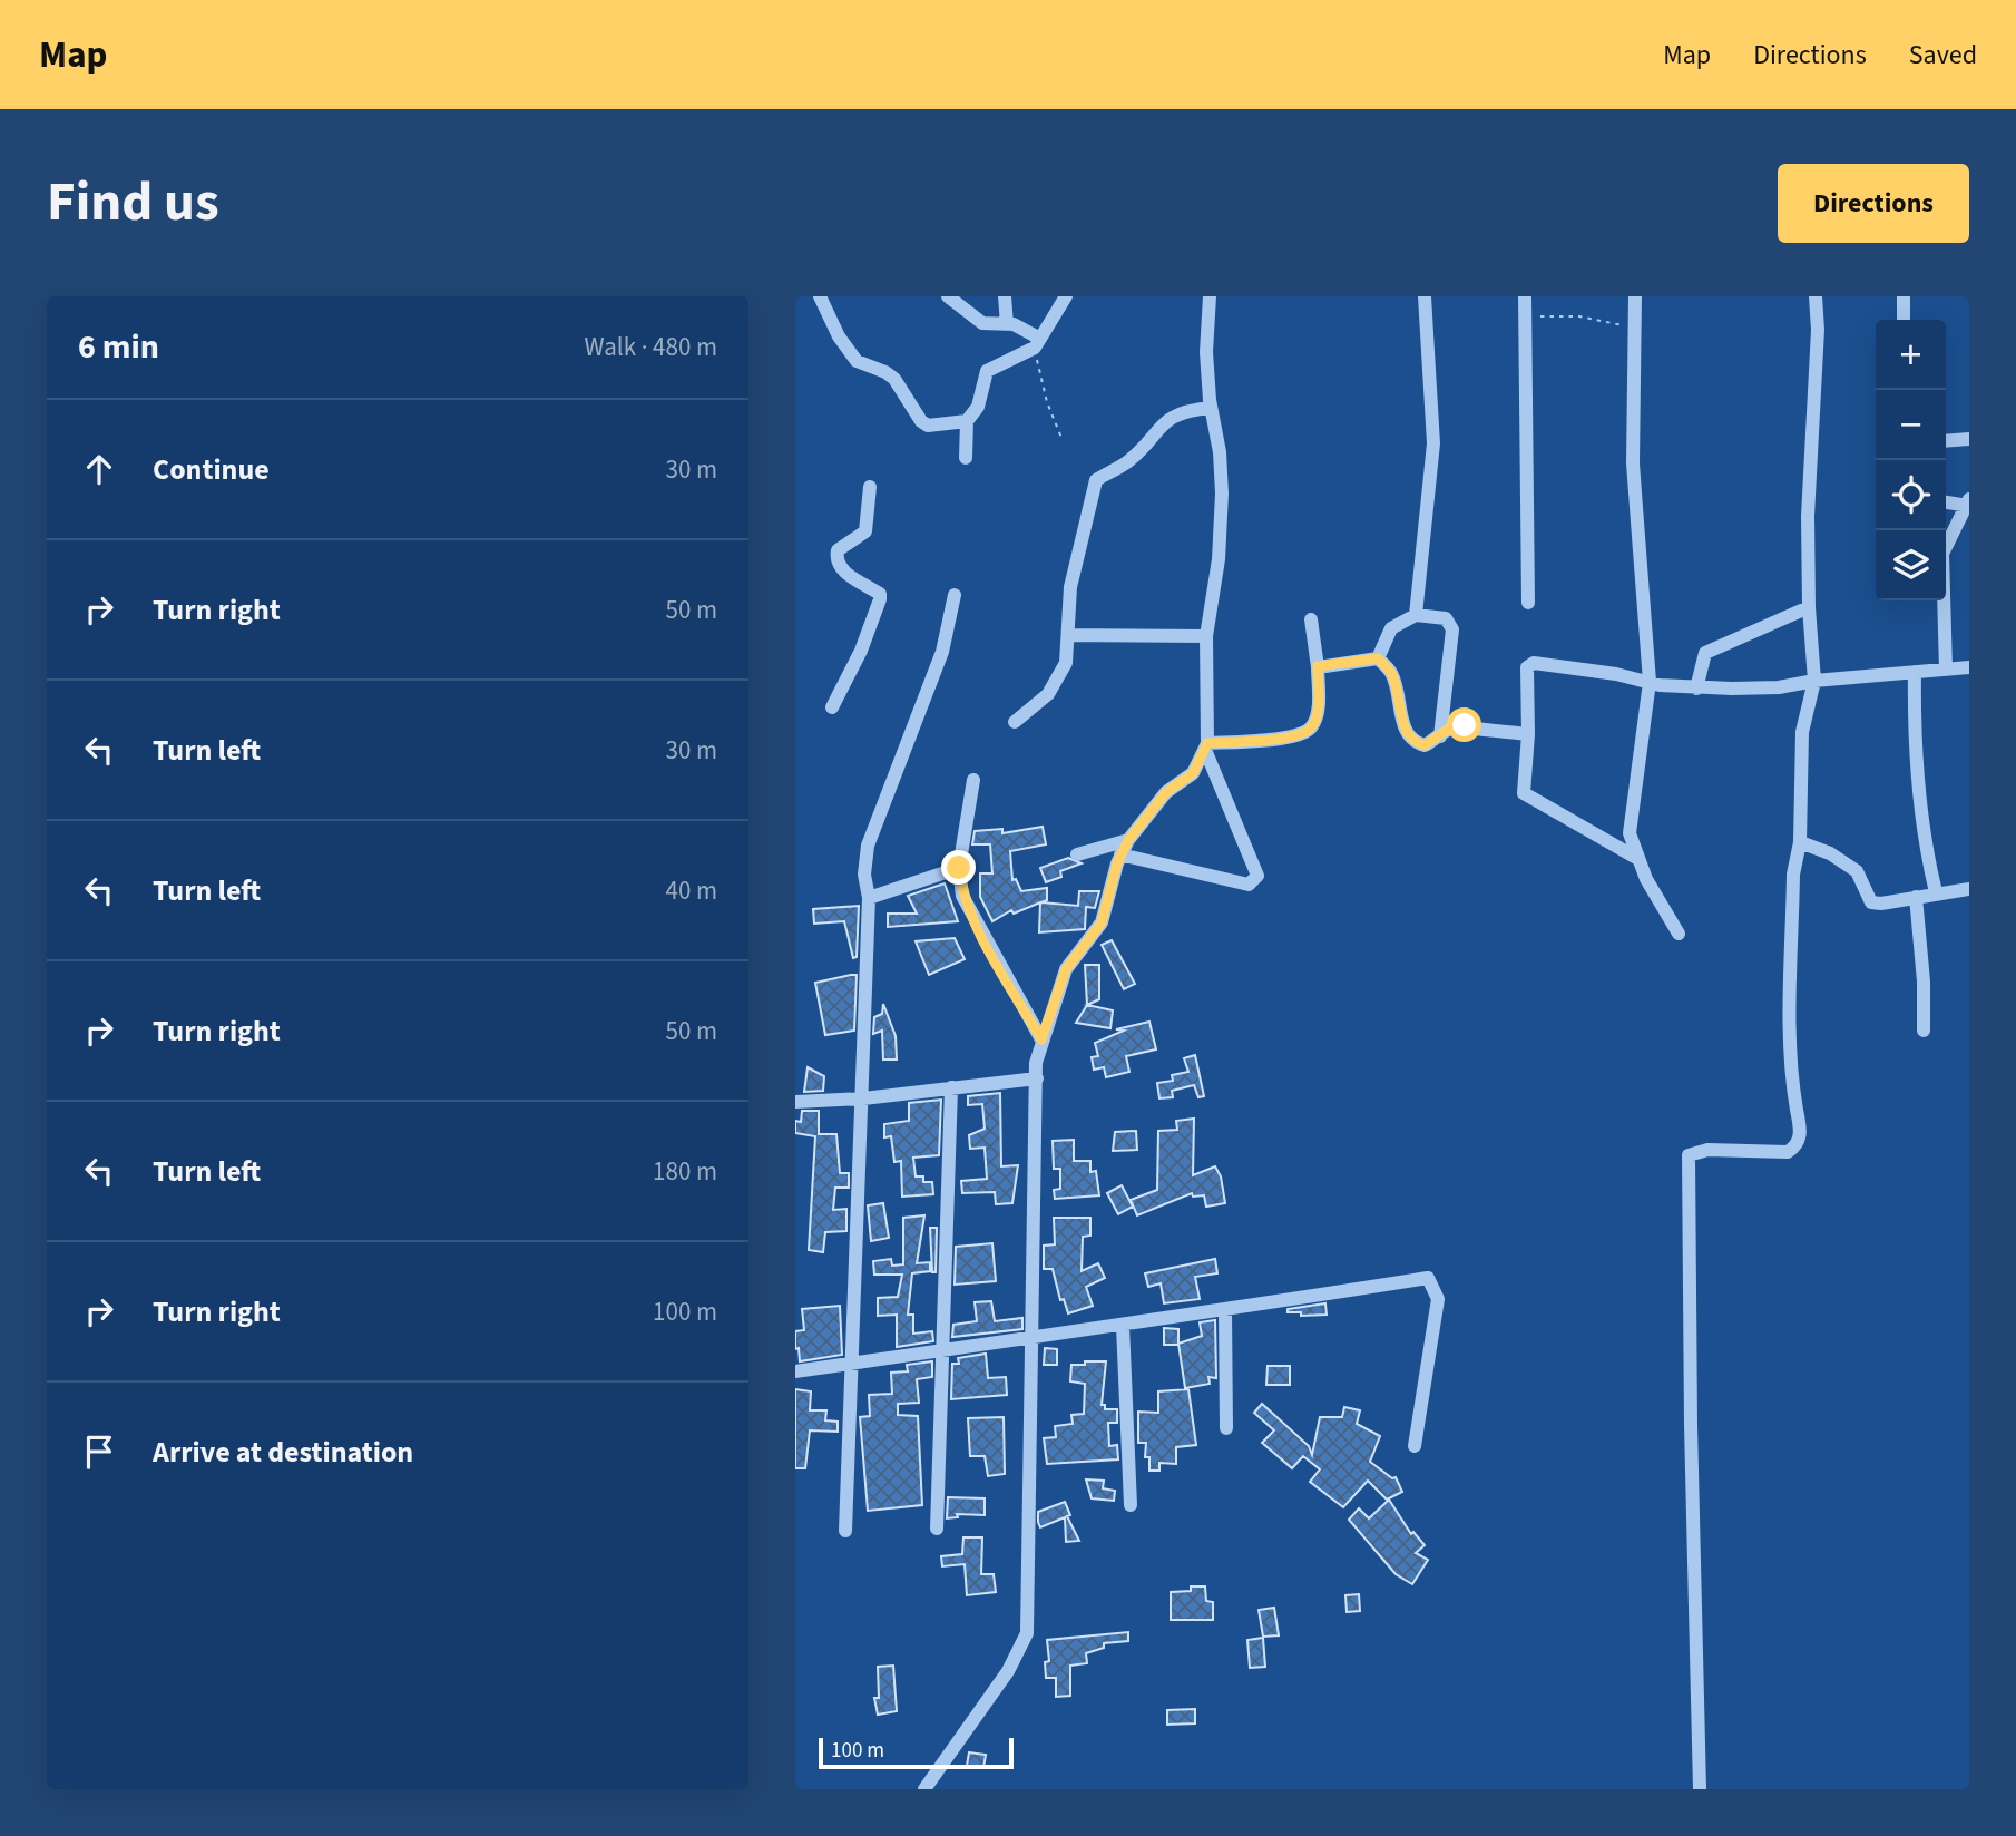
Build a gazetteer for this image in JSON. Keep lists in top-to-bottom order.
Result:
{
  "scale_bar": "100 m",
  "page": {
    "header": "Map",
    "nav": ["Map", "Directions", "Saved"],
    "title": "Find us",
    "buttons": "Directions",
    "heading": ["6 min", "Walk · 480 m"],
    "map_buttons": ["+", "−"],
    "list": [
      ["Continue", "30 m"],
      ["Turn right", "50 m"],
      ["Turn left", "30 m"],
      ["Turn left", "40 m"],
      ["Turn right", "50 m"],
      ["Turn left", "180 m"],
      ["Turn right", "100 m"],
      "Arrive at destination"
    ],
    "scale": "100 m"
  }
}
